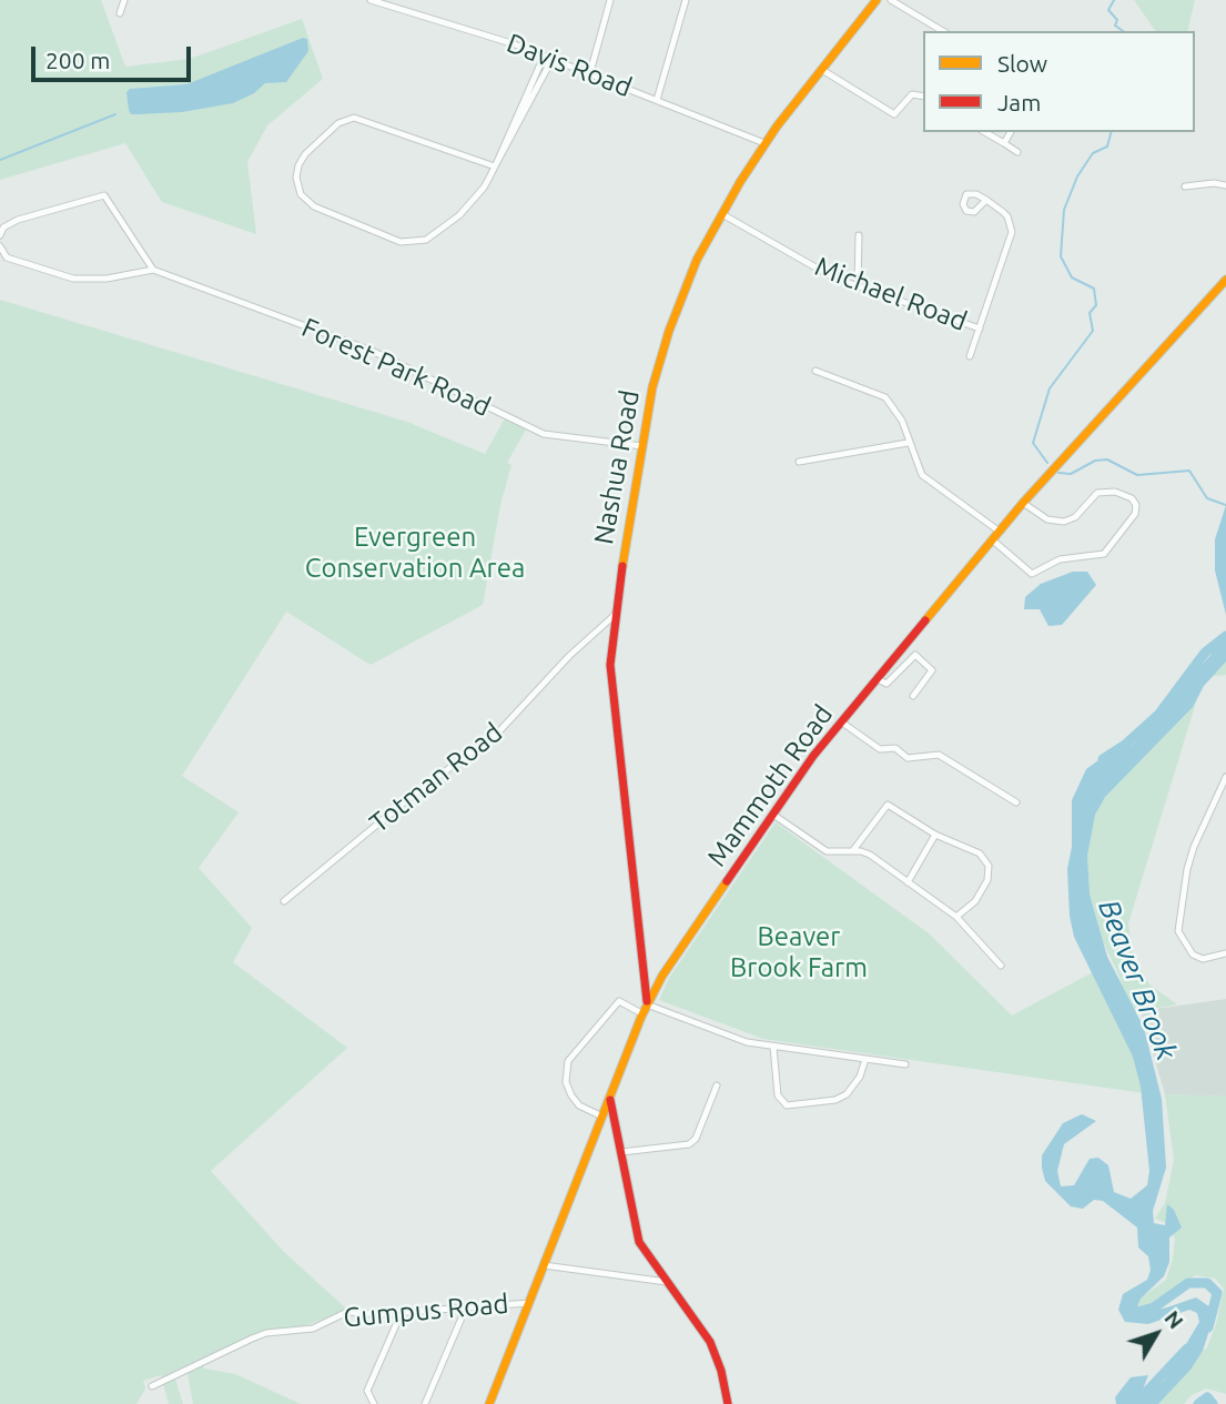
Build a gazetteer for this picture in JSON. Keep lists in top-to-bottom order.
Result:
{
  "streets": {
    "main road": ["Nashua Road", "Mammoth Road"],
    "street": [
      "Davis Road",
      "Michael Road",
      "Forest Park Road",
      "Totman Road",
      "Gumpus Road"
    ]
  },
  "crossings": [
    ["Davis Road", "Nashua Road"],
    ["Michael Road", "Nashua Road"],
    ["Forest Park Road", "Nashua Road"],
    ["Nashua Road", "Totman Road"],
    ["Nashua Road", "Mammoth Road"],
    ["Mammoth Road", "Gumpus Road"]
  ],
  "water": ["Beaver Brook"],
  "parks": ["Evergreen Conservation Area", "Beaver Brook Farm"],
  "legend": ["Slow", "Jam"],
  "scale_bar": "200 m",
  "north": "top right"
}
